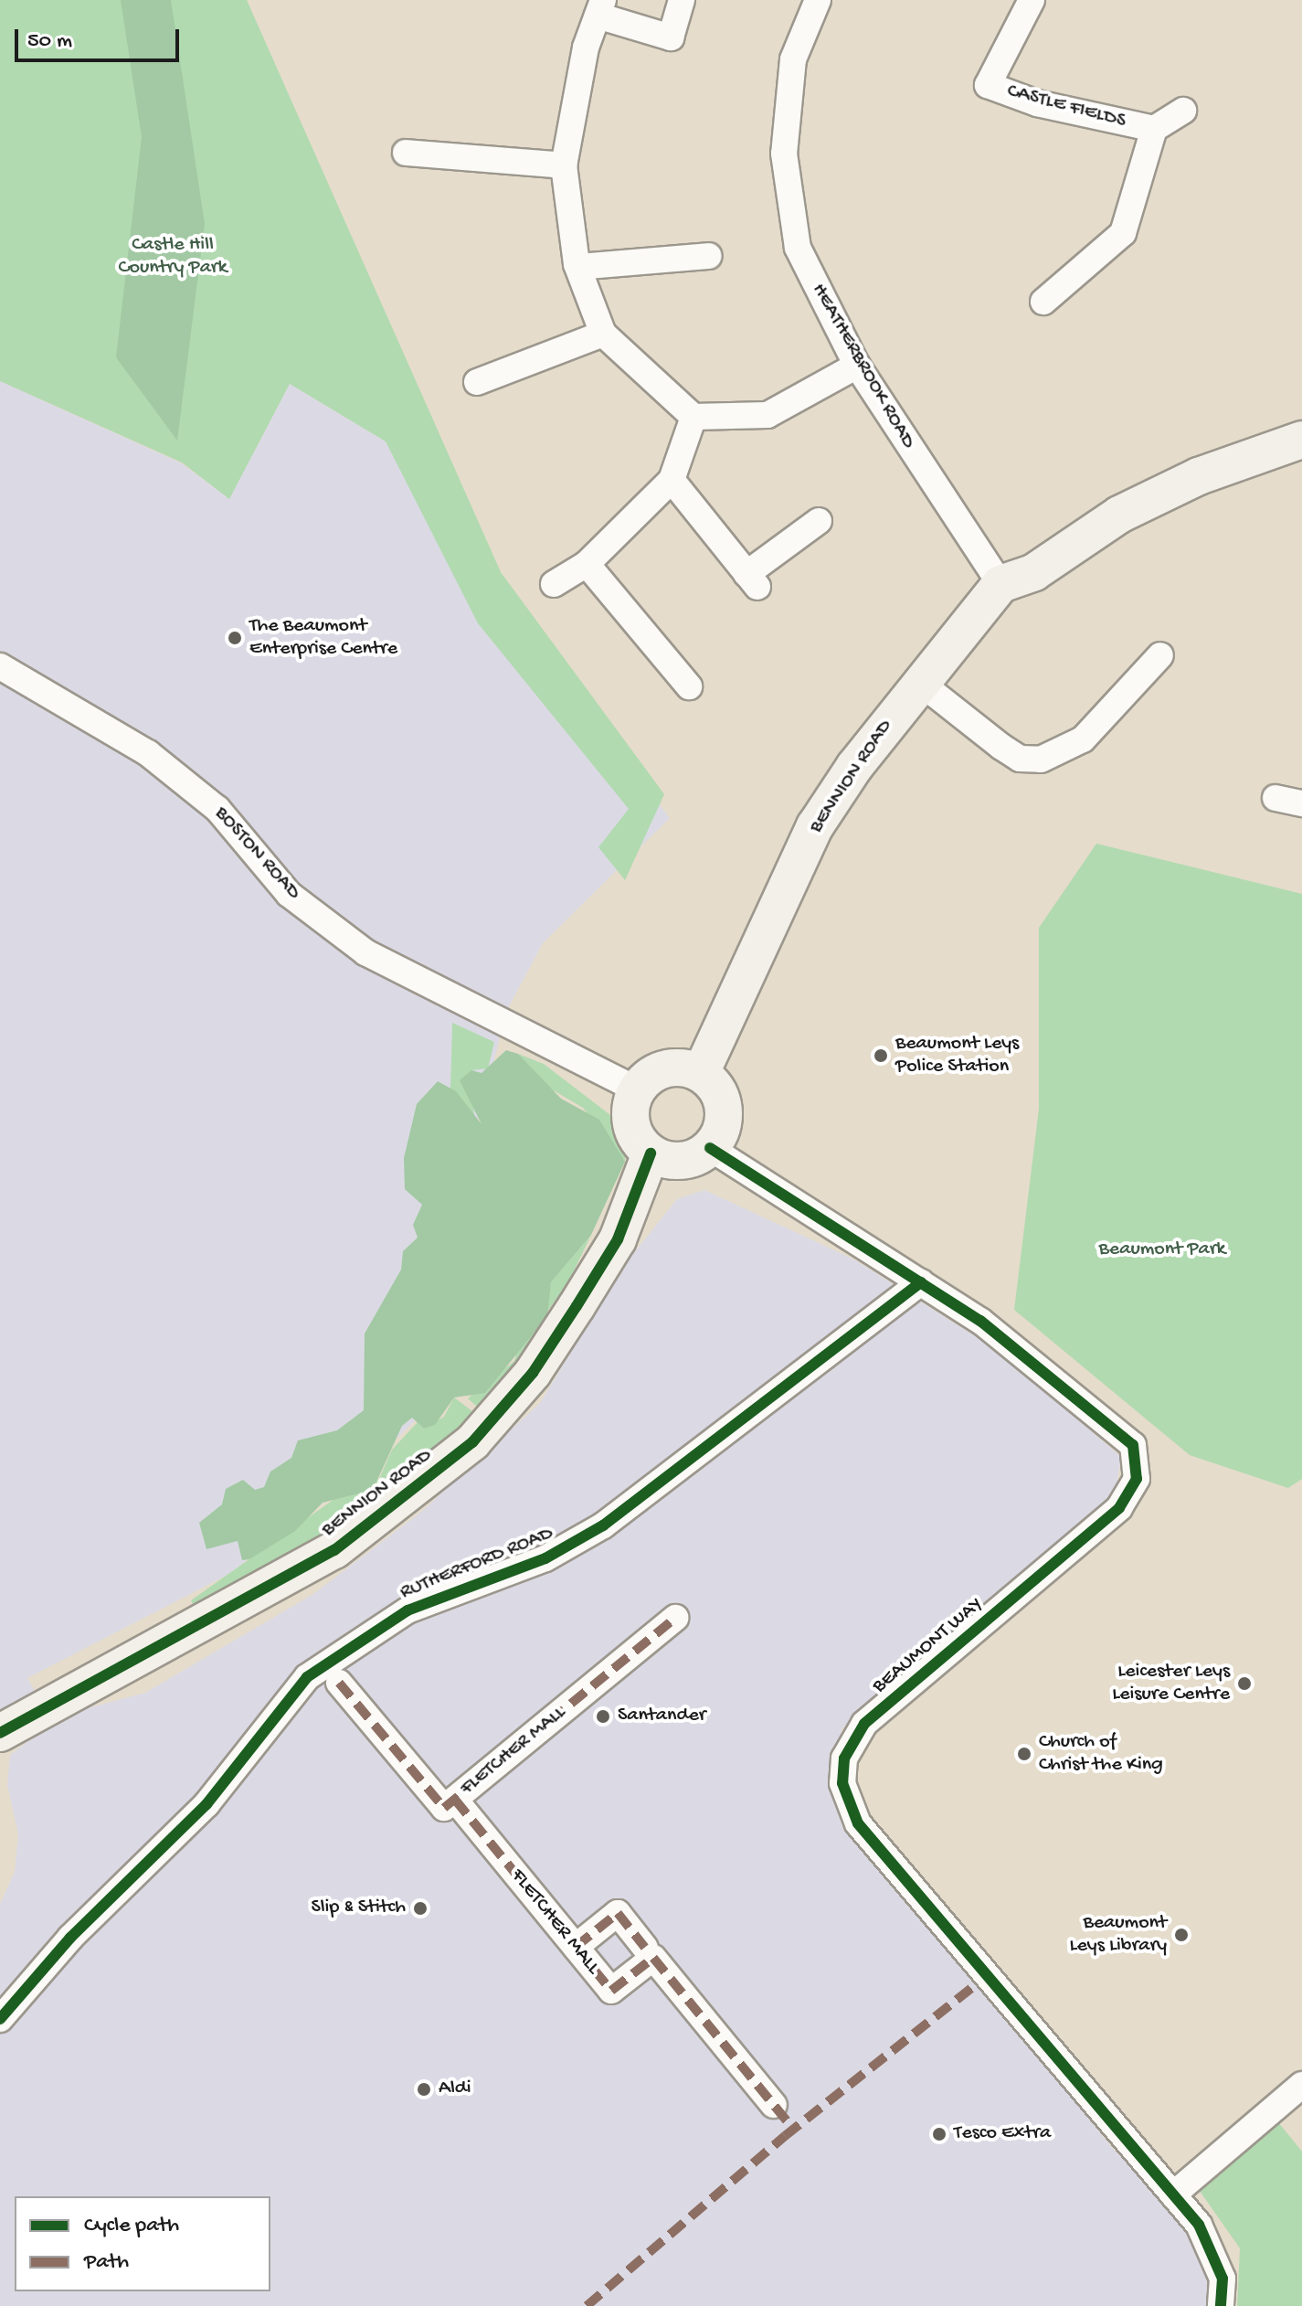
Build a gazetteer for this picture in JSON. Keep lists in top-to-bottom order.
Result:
{
  "streets": {
    "street": [
      "CASTLE FIELDS",
      "HEATHERBROOK ROAD",
      "BENNION ROAD",
      "BOSTON ROAD",
      "RUTHERFORD ROAD",
      "BEAUMONT WAY",
      "FLETCHER MALL"
    ]
  },
  "crossings": [
    ["HEATHERBROOK ROAD", "BENNION ROAD"],
    ["BENNION ROAD", "BOSTON ROAD"],
    ["BENNION ROAD", "BEAUMONT WAY"],
    ["BOSTON ROAD", "BEAUMONT WAY"],
    ["RUTHERFORD ROAD", "BEAUMONT WAY"]
  ],
  "parks": ["Castle Hill Country Park", "Beaumont Park"],
  "places": [
    "The Beaumont Enterprise Centre",
    "Beaumont Leys Police Station",
    "Leicester Leys Leisure Centre",
    "Santander",
    "Church of Christ the King",
    "Slip & Stitch",
    "Beaumont Leys Library",
    "Aldi",
    "Tesco Extra"
  ],
  "legend": ["Cycle path", "Path"],
  "scale_bar": "50 m"
}
